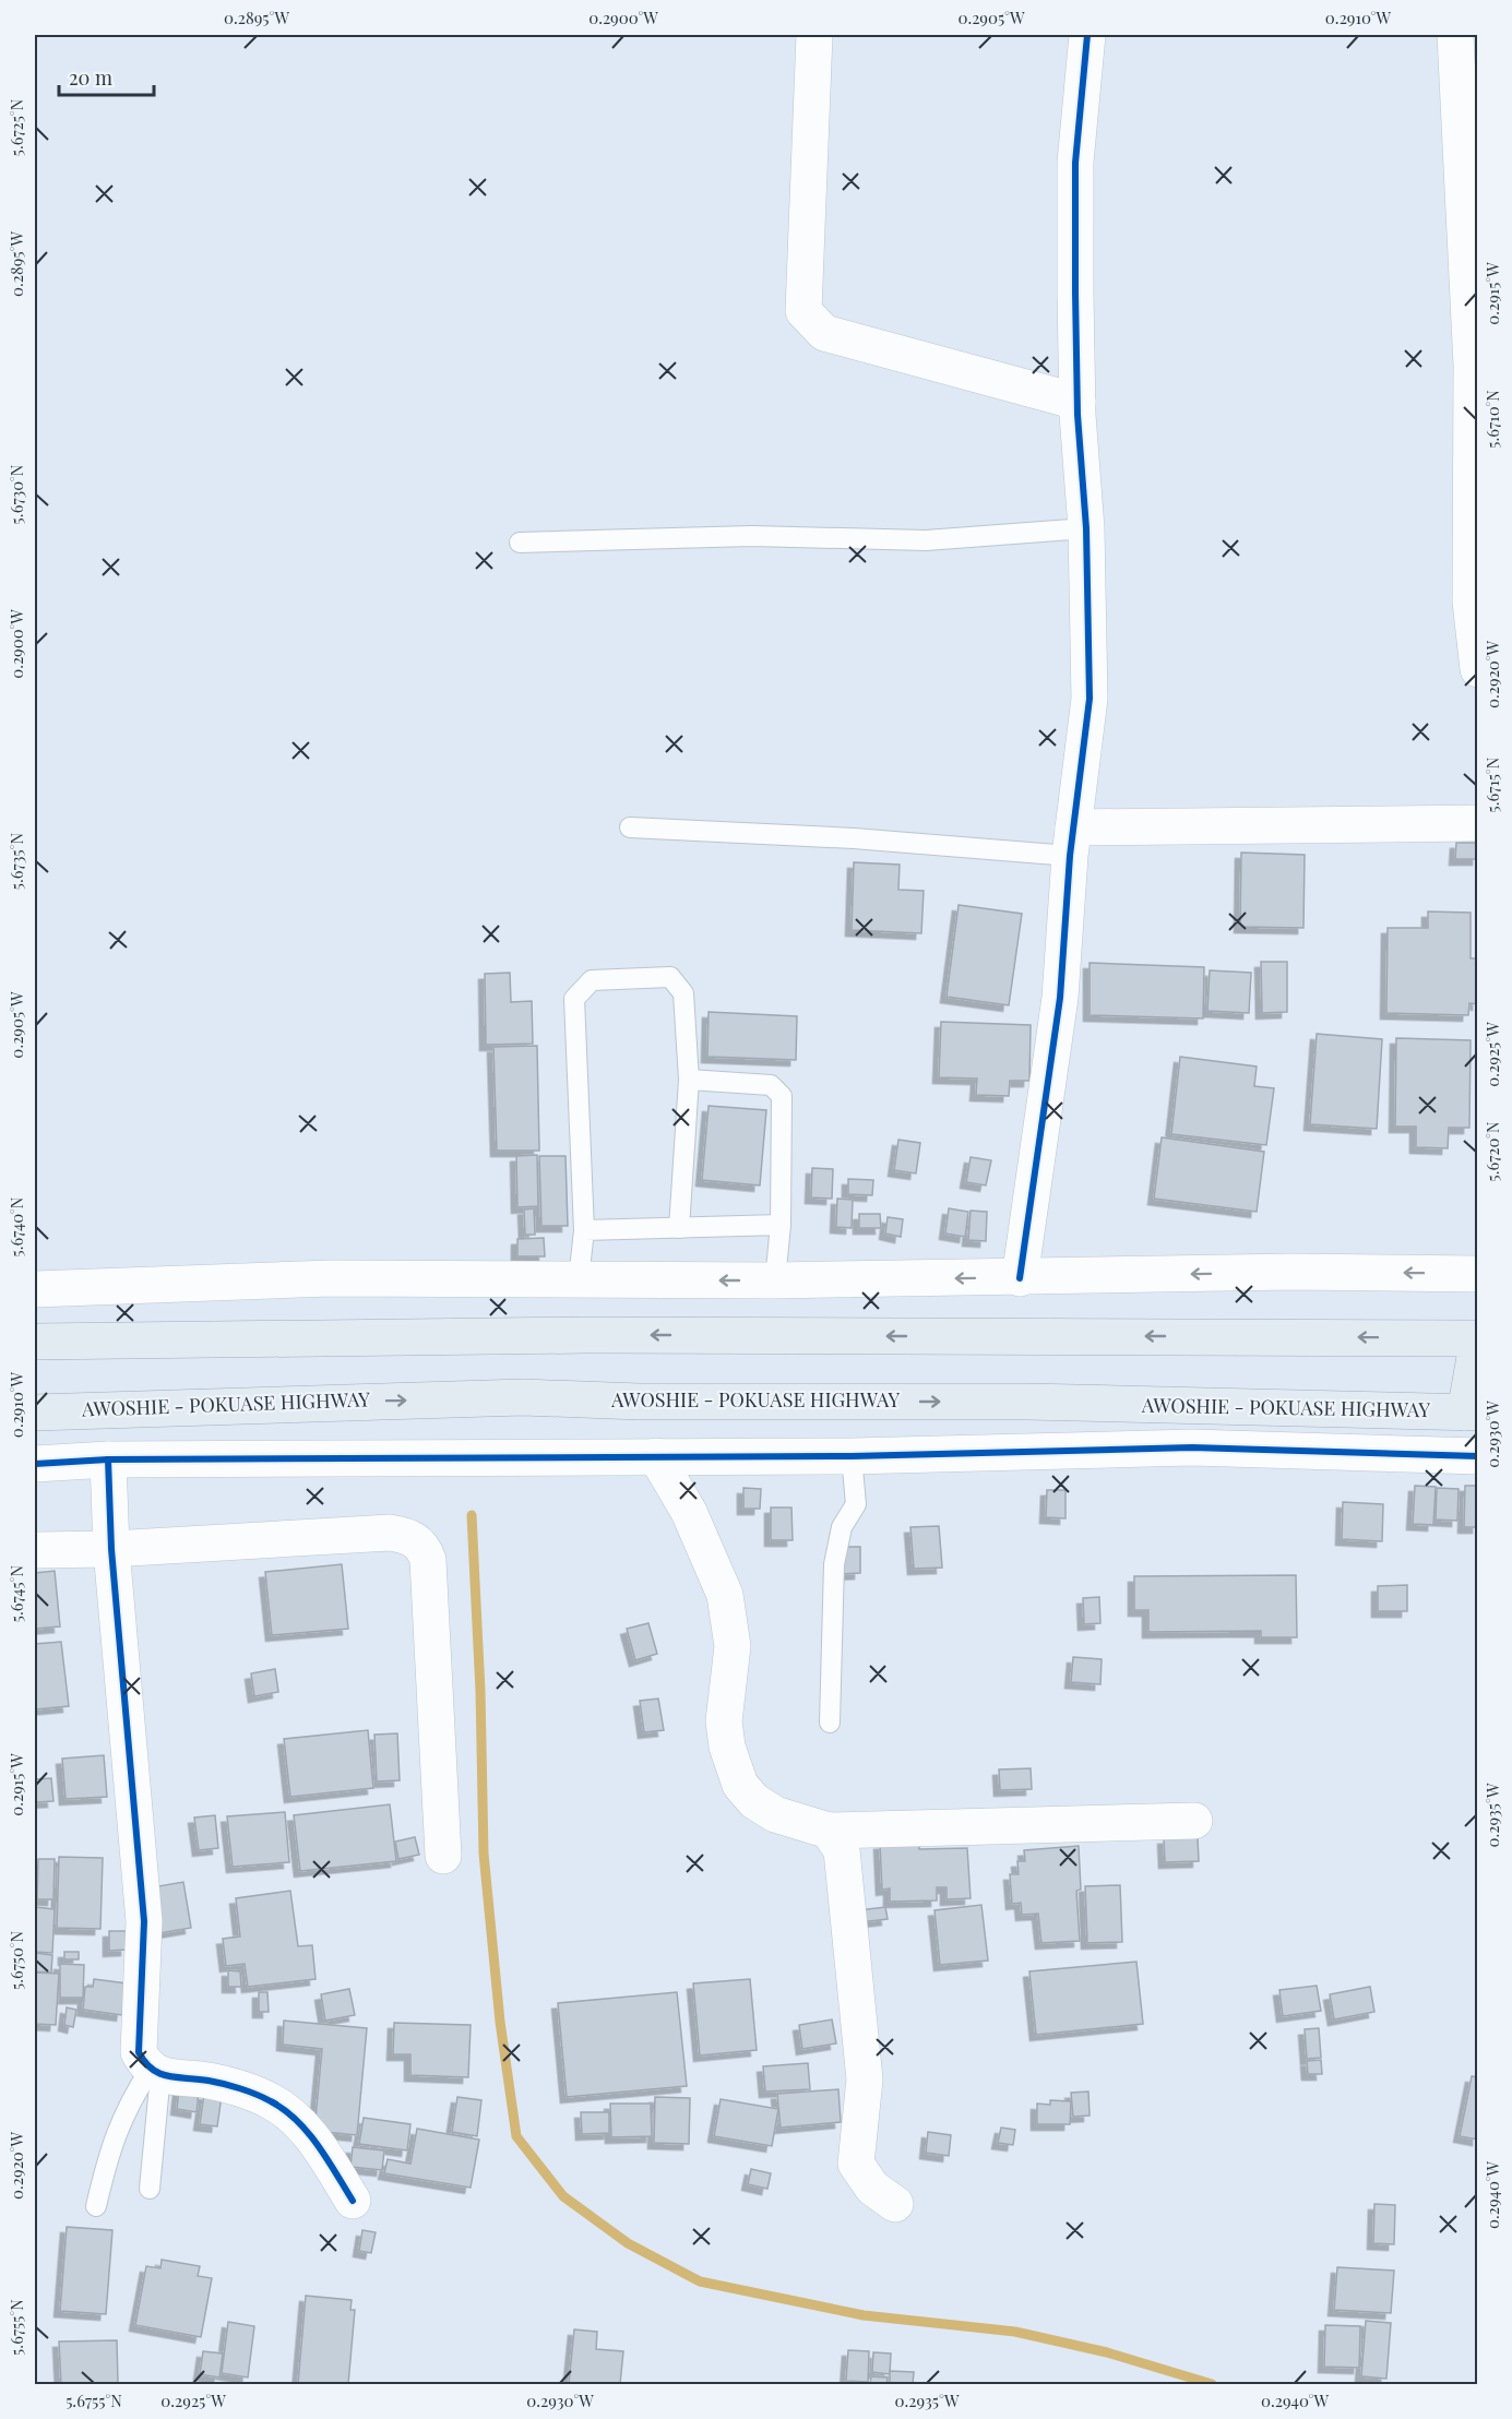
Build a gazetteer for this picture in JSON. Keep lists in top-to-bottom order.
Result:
{
  "streets": {
    "main road": ["AWOSHIE - POKUASE HIGHWAY"]
  },
  "scale_bar": "20 m",
  "coordinates": [
    "0.2895°W",
    "0.2900°W",
    "0.2905°W",
    "0.2910°W",
    "5.6725°N",
    "0.2915°W",
    "5.6710°N",
    "5.6730°N",
    "0.2920°W",
    "5.6715°N",
    "5.6735°N",
    "0.2925°W",
    "5.6720°N",
    "5.6740°N",
    "0.2930°W",
    "5.6745°N",
    "0.2935°W",
    "5.6750°N",
    "0.2940°W",
    "5.6755°N"
  ]
}
